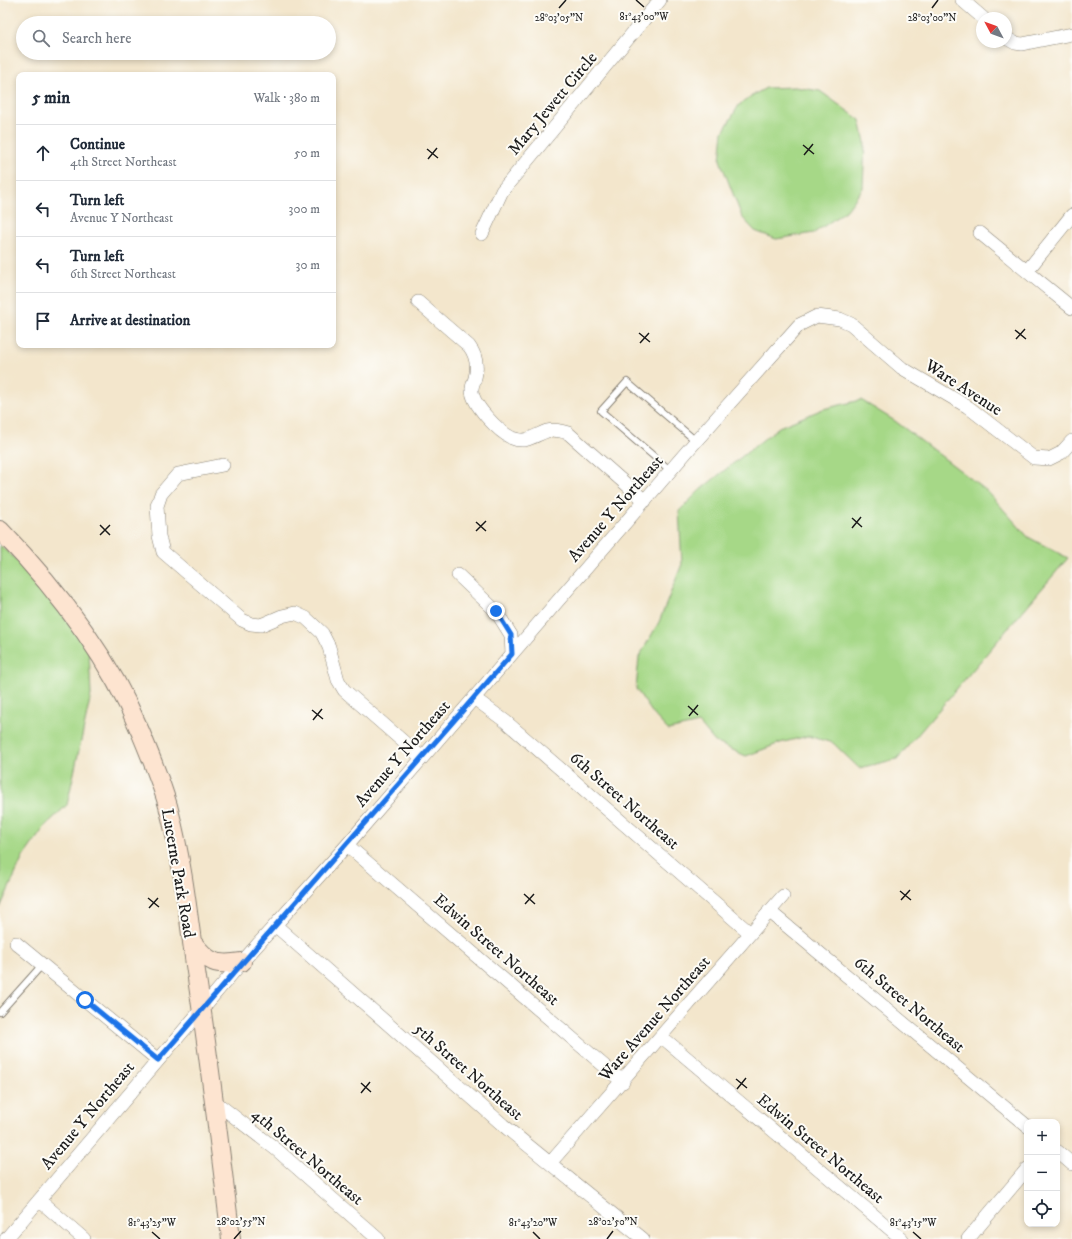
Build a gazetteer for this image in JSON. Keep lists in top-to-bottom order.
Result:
{
  "streets": {
    "main road": ["Lucerne Park Road"],
    "street": [
      "Mary Jewett Circle",
      "Ware Avenue",
      "Avenue Y Northeast",
      "6th Street Northeast",
      "Edwin Street Northeast",
      "Ware Avenue Northeast",
      "5th Street Northeast",
      "4th Street Northeast"
    ]
  },
  "crossings": [
    ["Ware Avenue", "Avenue Y Northeast"],
    ["Avenue Y Northeast", "6th Street Northeast"],
    ["Avenue Y Northeast", "Lucerne Park Road"],
    ["Avenue Y Northeast", "Edwin Street Northeast"],
    ["Avenue Y Northeast", "5th Street Northeast"],
    ["6th Street Northeast", "Ware Avenue Northeast"],
    ["Lucerne Park Road", "4th Street Northeast"],
    ["Edwin Street Northeast", "Ware Avenue Northeast"],
    ["Ware Avenue Northeast", "5th Street Northeast"]
  ],
  "north": "top left",
  "page": {
    "search": "Search here",
    "heading": ["5 min", "Walk · 380 m"],
    "list": [
      ["Continue", "4th Street Northeast", "50 m"],
      ["Turn left", "Avenue Y Northeast", "300 m"],
      ["Turn left", "6th Street Northeast", "30 m"],
      "Arrive at destination"
    ],
    "map_buttons": ["+", "−"]
  },
  "coordinates": [
    "81°43'00\"W",
    "28°03'05\"N",
    "28°03'00\"N",
    "28°02'55\"N",
    "28°02'50\"N",
    "81°43'25\"W",
    "81°43'20\"W",
    "81°43'15\"W"
  ]
}
